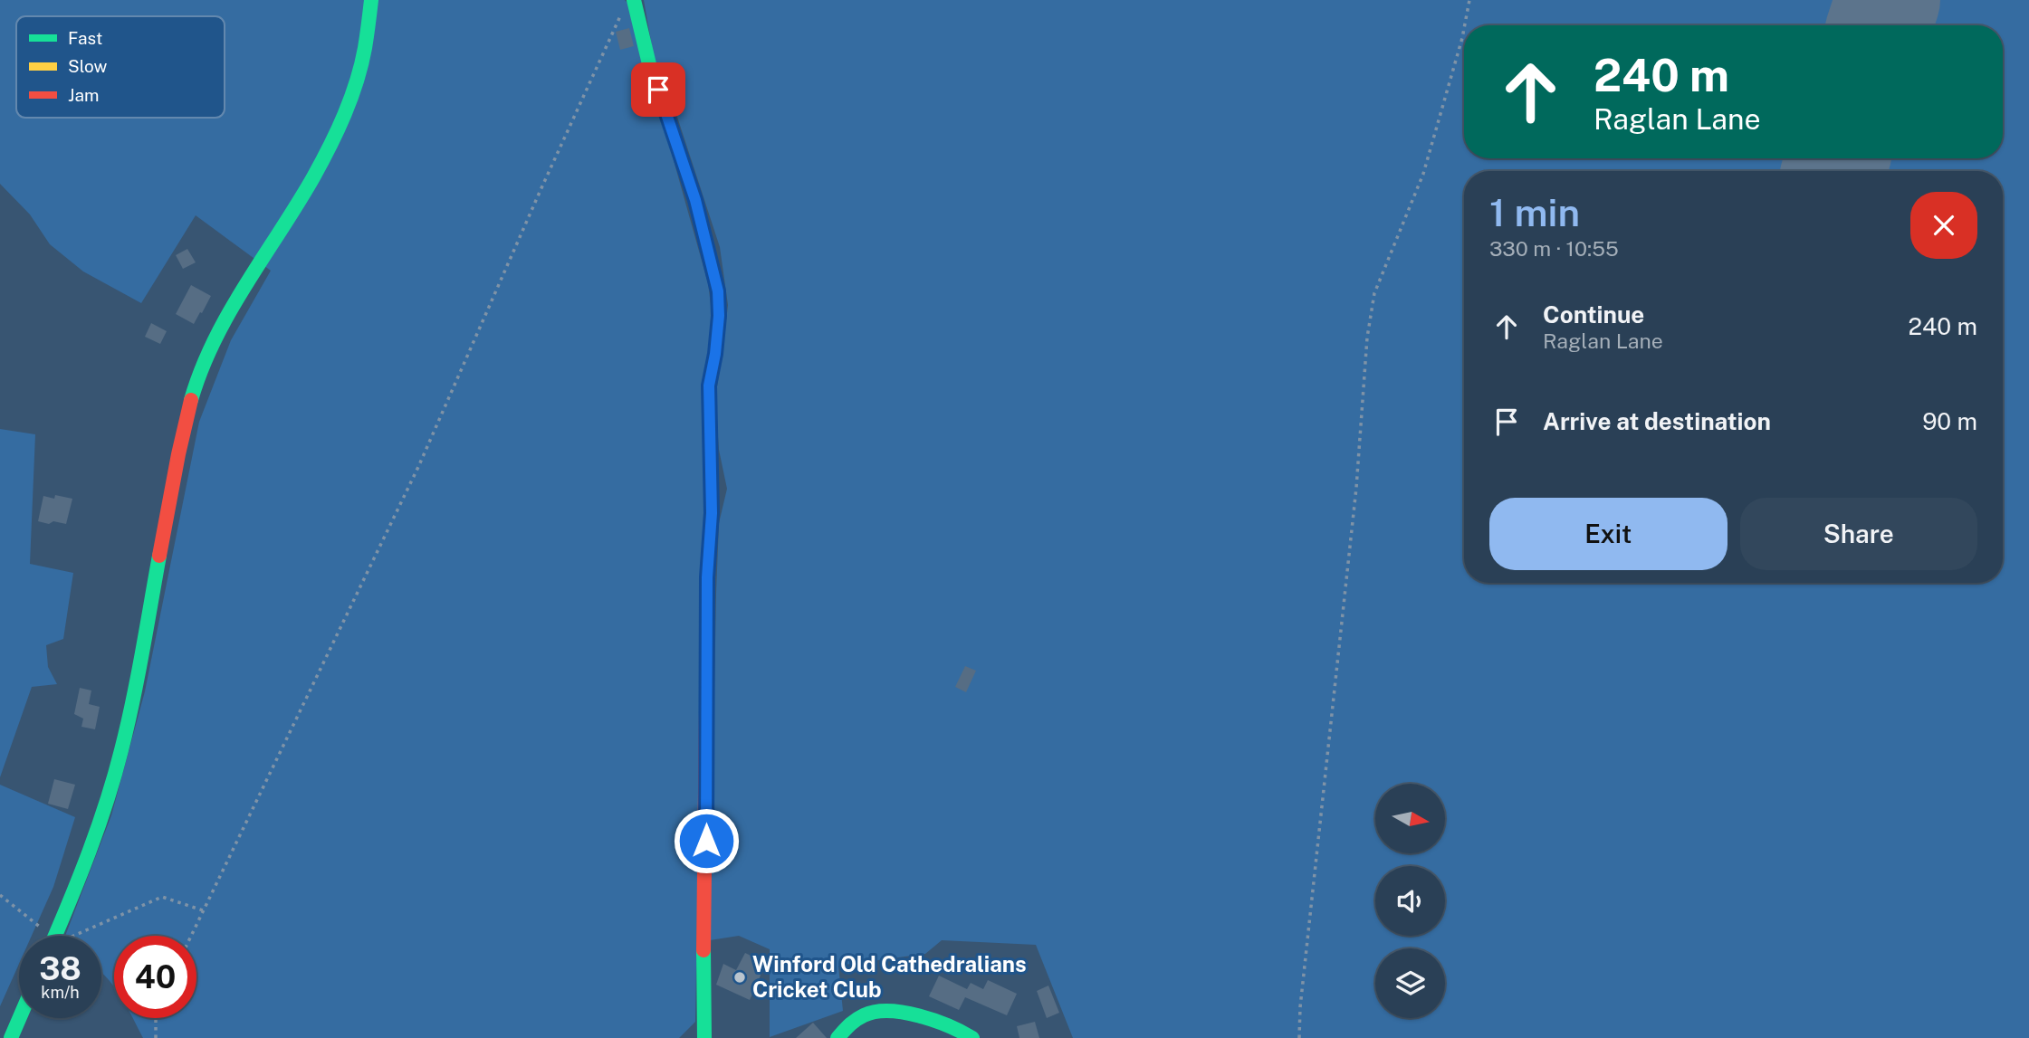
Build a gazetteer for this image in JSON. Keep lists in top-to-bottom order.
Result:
{
  "places": ["Winford Old Cathedralians Cricket Club"],
  "legend": ["Fast", "Slow", "Jam"],
  "north": "right",
  "page": {
    "turn": ["240 m", "Raglan Lane"],
    "heading": ["1 min", "330 m · 10:55"],
    "list": [
      {
        "name": "Continue",
        "note": "Raglan Lane",
        "value": "240 m"
      },
      {
        "name": "Arrive at destination",
        "value": "90 m"
      }
    ],
    "buttons": ["Exit", "Share"],
    "speed": "38 km/h",
    "limit": "40"
  }
}
